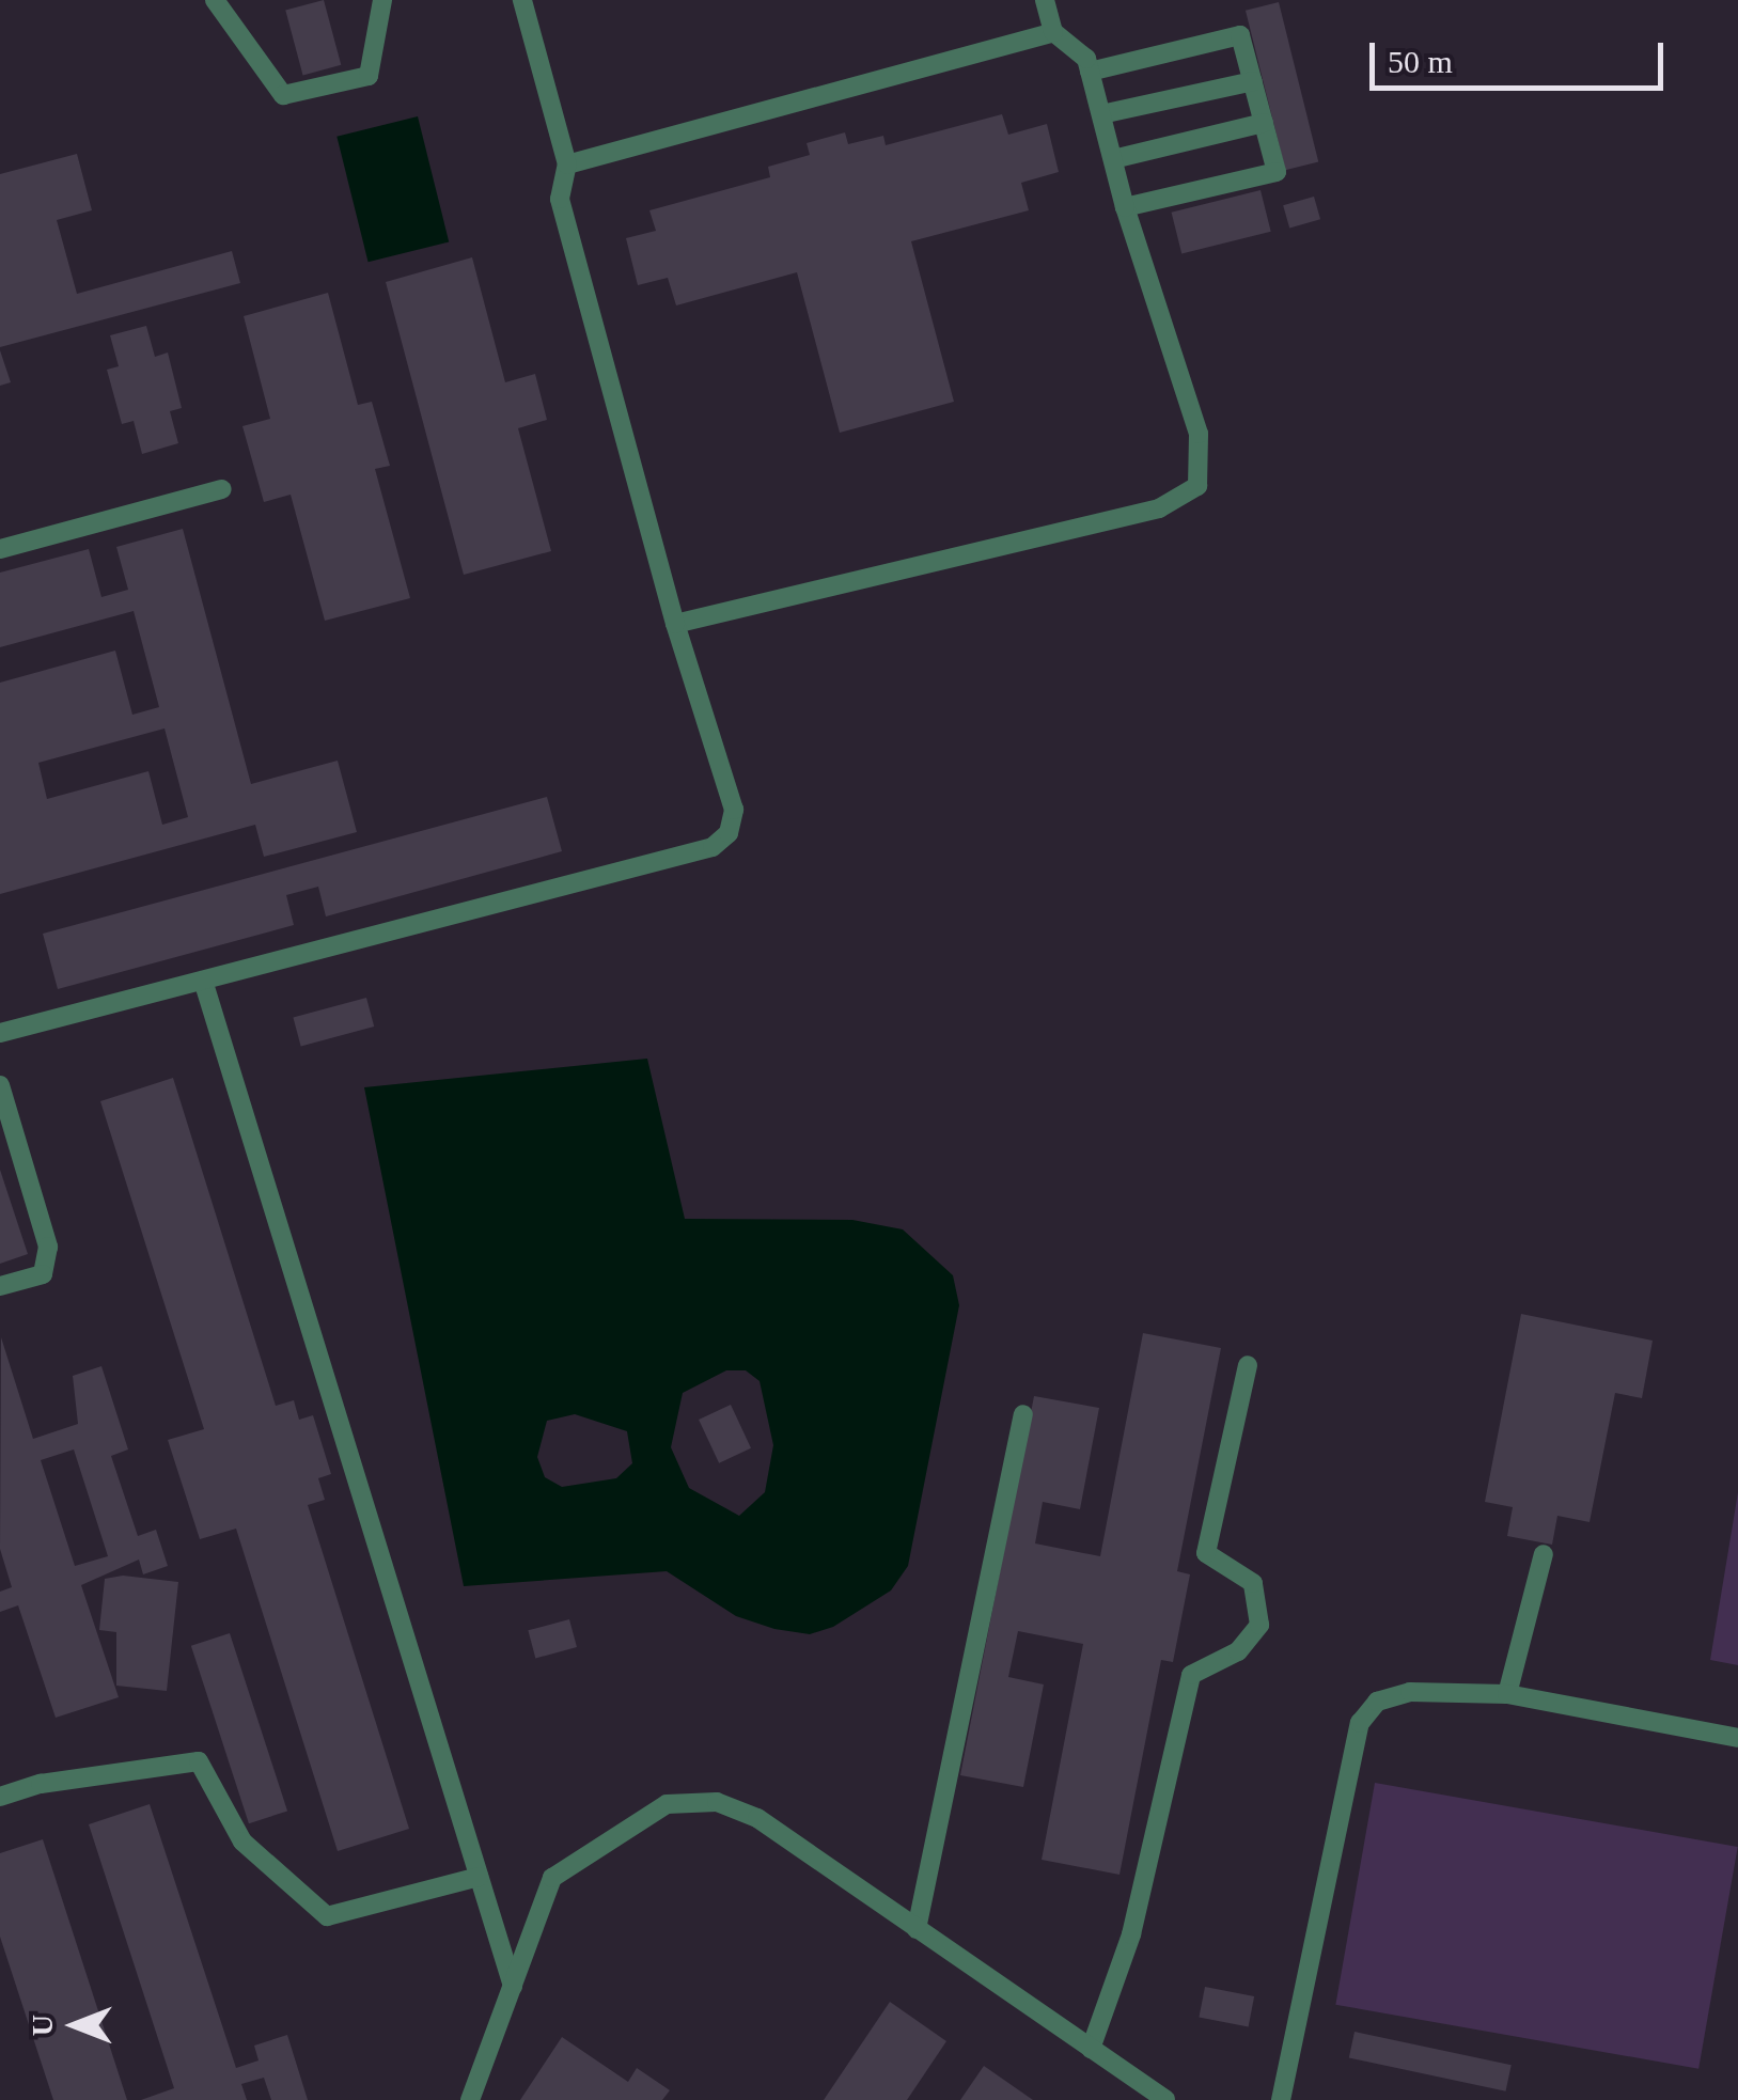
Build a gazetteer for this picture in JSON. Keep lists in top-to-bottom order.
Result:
{
  "scale_bar": "50 m",
  "north": "left"
}
